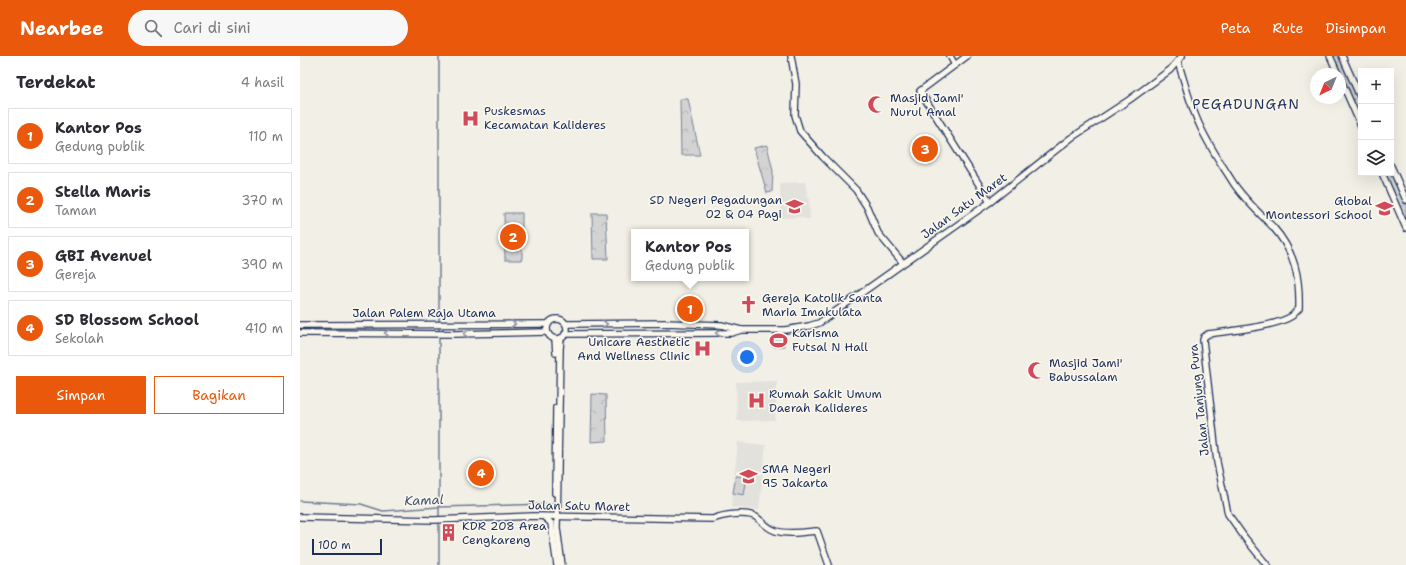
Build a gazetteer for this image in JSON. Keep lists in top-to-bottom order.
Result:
{
  "streets": {
    "street": ["Jalan Satu Maret", "Jalan Palem Raja Utama", "Jalan Tanjung Pura"]
  },
  "crossings": [
    ["Jalan Satu Maret", "Jalan Palem Raja Utama"],
    ["Jalan Satu Maret", "Jalan Tanjung Pura"]
  ],
  "districts": ["PEGADUNGAN"],
  "water": ["Kamal"],
  "places": {
    "mosque": ["Masjid Jami' Nurul Amal", "Masjid Jami' Babussalam"],
    "hospital": ["Puskesmas Kecamatan Kalideres", "Unicare Aesthetic And Wellness Clinic", "Rumah Sakit Umum Daerah Kalideres"],
    "school or university": ["SD Negeri Pegadungan 02 & 04 Pagi", "Global Montessori School", "SMA Negeri 95 Jakarta"],
    "church": ["Gereja Katolik Santa Maria Imakulata"],
    "sports": ["Karisma Futsal N Hall"],
    "building": ["KDR 208 Area Cengkareng"]
  },
  "scale_bar": "100 m",
  "north": "bottom left",
  "page": {
    "header": "Nearbee",
    "search": "Cari di sini",
    "nav": ["Peta", "Rute", "Disimpan"],
    "heading": ["Terdekat", "4 hasil"],
    "map_buttons": ["+", "−"],
    "list": [
      {
        "mark": "1",
        "name": "Kantor Pos",
        "note": "Gedung publik",
        "value": "110 m"
      },
      {
        "mark": "2",
        "name": "Stella Maris",
        "note": "Taman",
        "value": "370 m"
      },
      {
        "mark": "3",
        "name": "GBI Avenuel",
        "note": "Gereja",
        "value": "390 m"
      },
      {
        "mark": "4",
        "name": "SD Blossom School",
        "note": "Sekolah",
        "value": "410 m"
      }
    ],
    "pins": [
      "3",
      "2",
      "1",
      "4"
    ],
    "popup": ["Kantor Pos", "Gedung publik"],
    "buttons": ["Simpan", "Bagikan"],
    "scale": "100 m"
  }
}
